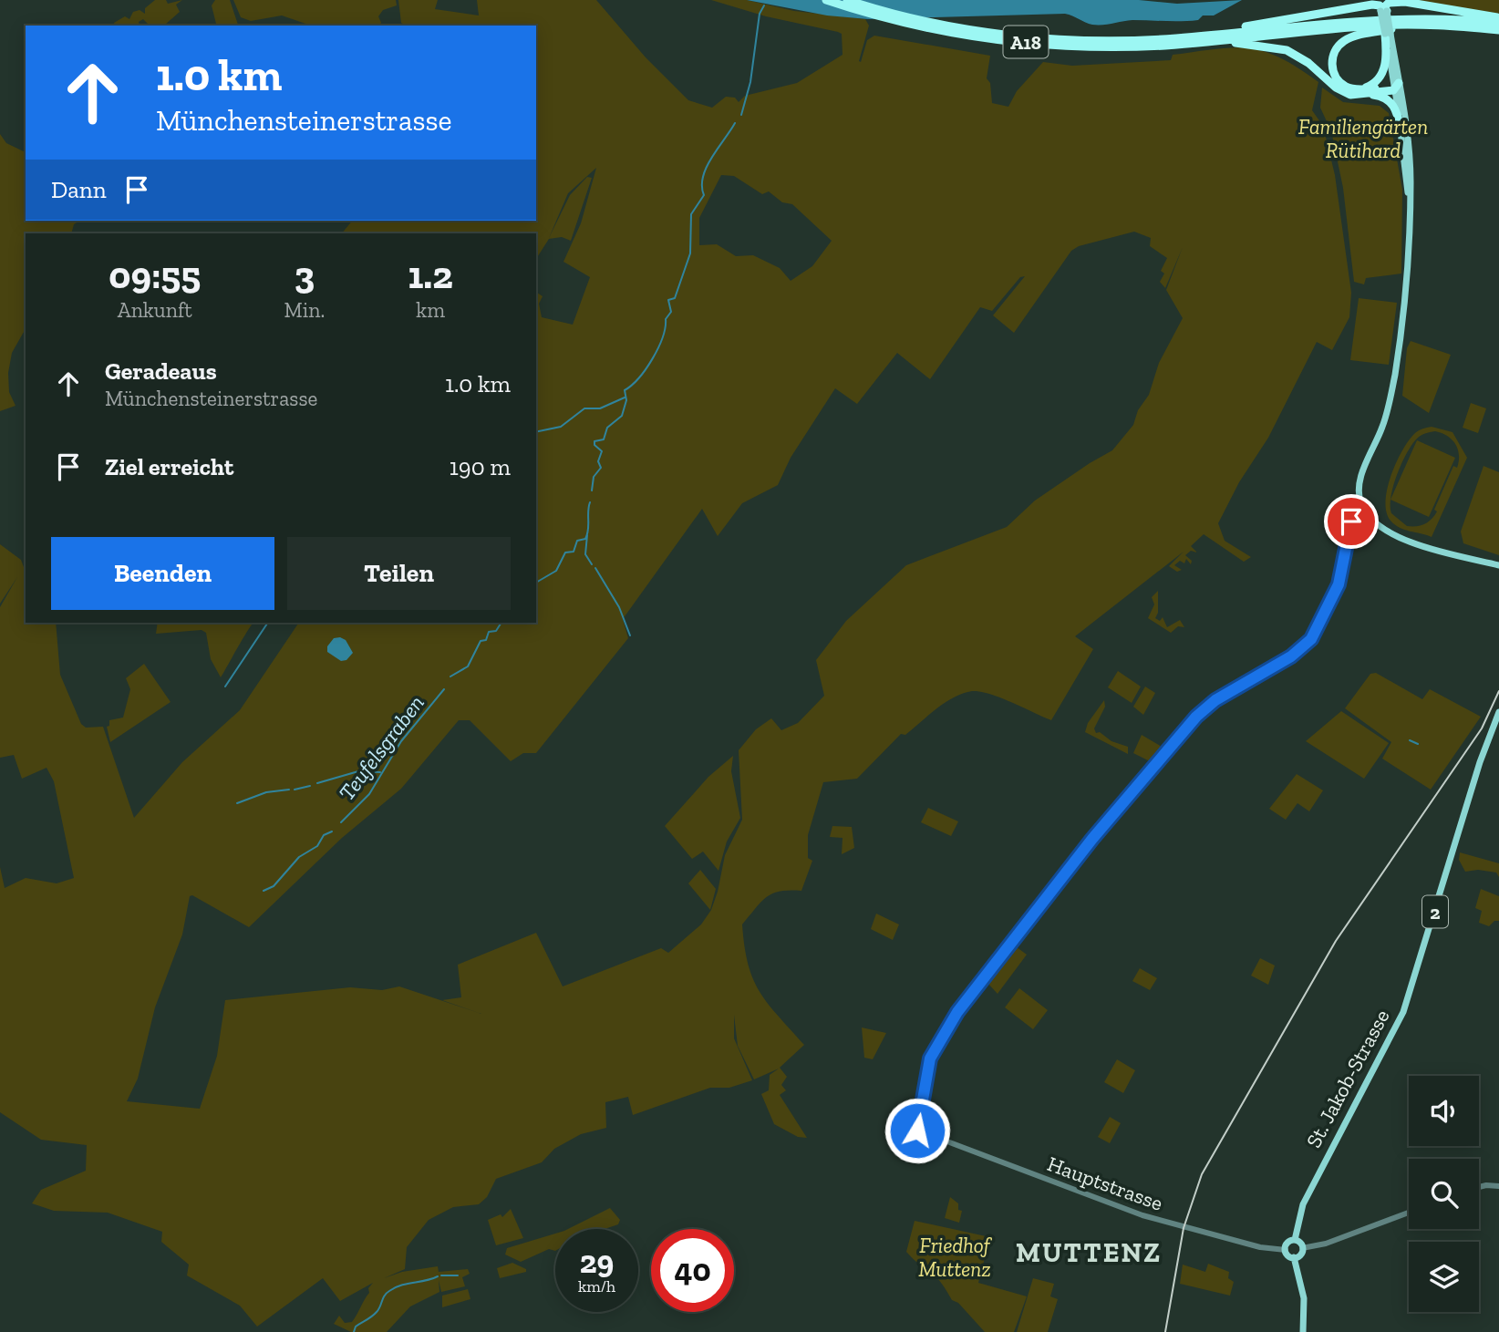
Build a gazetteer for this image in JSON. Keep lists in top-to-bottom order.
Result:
{
  "streets": {
    "highway": ["A18"],
    "main road": ["2", "St. Jakob-Strasse"],
    "street": ["Hauptstrasse"]
  },
  "crossings": [
    ["St. Jakob-Strasse", "Hauptstrasse"]
  ],
  "districts": ["MUTTENZ"],
  "water": ["Teufelsgraben"],
  "parks": ["Familiengärten Rütihard", "Friedhof Muttenz"],
  "page": {
    "turn": ["1.0 km", "Münchensteinerstrasse"],
    "then": "Dann",
    "eta": [
      "09:55",
      "Ankunft",
      "3",
      "Min.",
      "1.2",
      "km"
    ],
    "list": [
      {
        "name": "Geradeaus",
        "note": "Münchensteinerstrasse",
        "value": "1.0 km"
      },
      {
        "name": "Ziel erreicht",
        "value": "190 m"
      }
    ],
    "buttons": ["Beenden", "Teilen"],
    "speed": "29 km/h",
    "limit": "40"
  }
}
